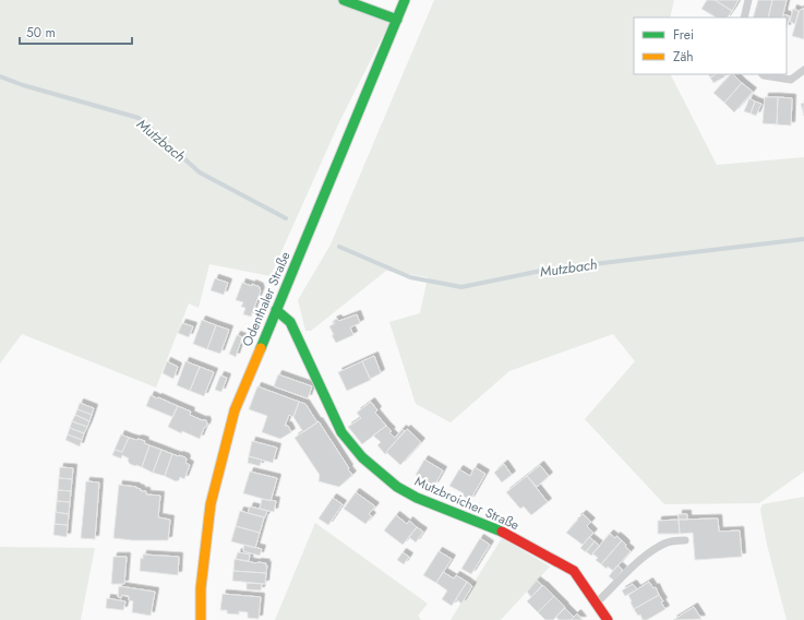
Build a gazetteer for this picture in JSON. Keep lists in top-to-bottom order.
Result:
{
  "streets": {
    "main road": ["Odenthaler Straße", "Mutzbroicher Straße"]
  },
  "crossings": [
    ["Odenthaler Straße", "Mutzbroicher Straße"]
  ],
  "water": ["Mutzbach"],
  "legend": ["Frei", "Zäh"],
  "scale_bar": "50 m"
}
